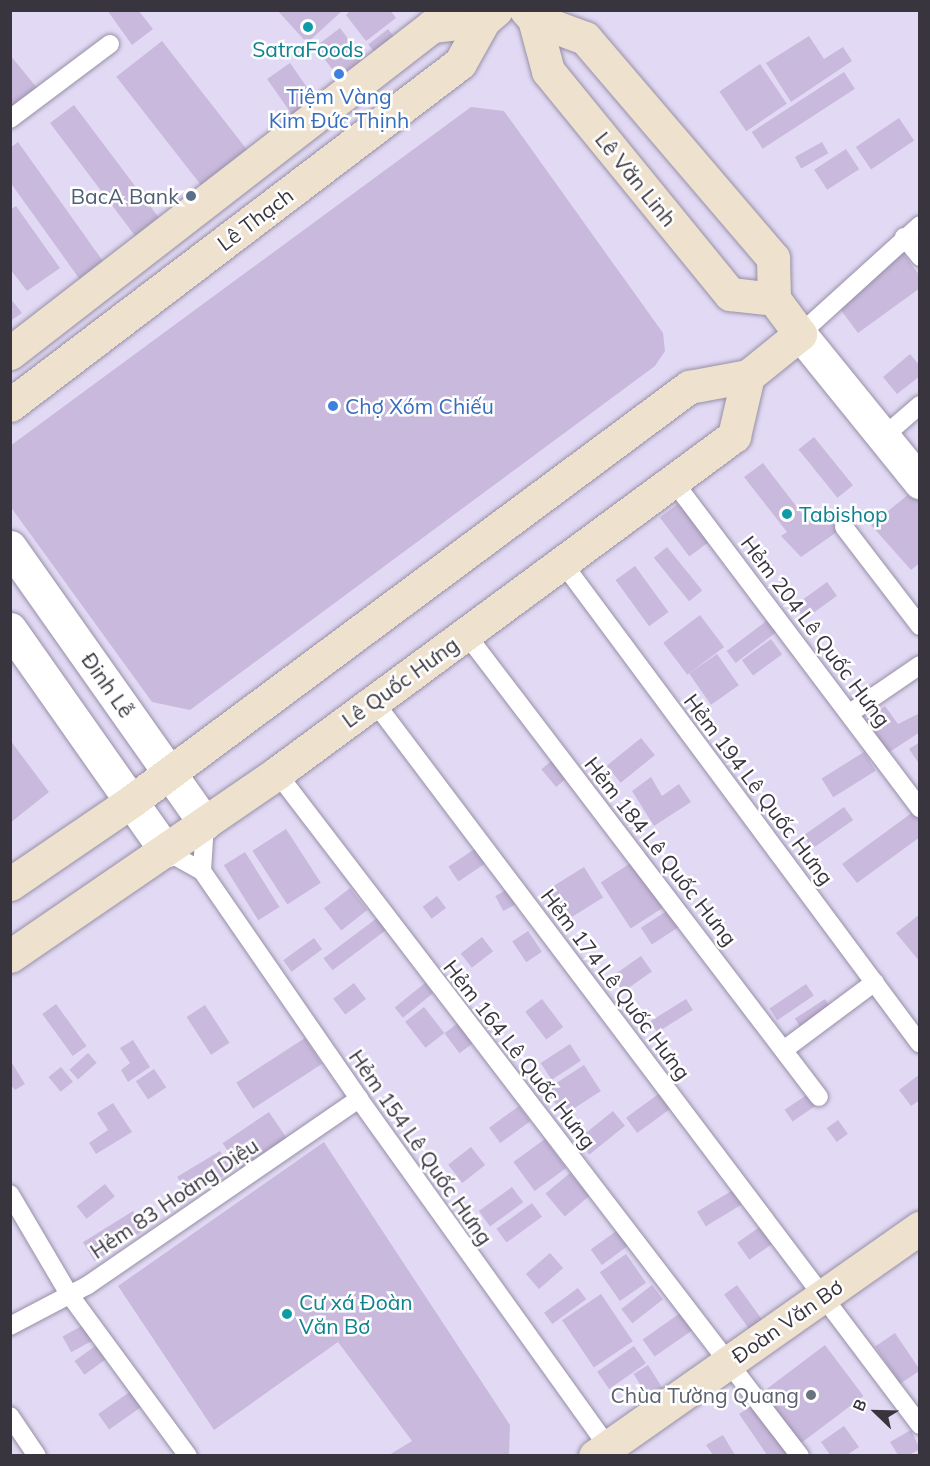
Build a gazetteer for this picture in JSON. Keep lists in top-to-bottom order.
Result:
{
  "streets": {
    "street": [
      "Lê Văn Linh",
      "Lê Thạch",
      "Lê Quốc Hưng",
      "Ðinh Lễ",
      "Đoàn Văn Bơ"
    ],
    "lane": [
      "Hẻm 204 Lê Quốc Hưng",
      "Hẻm 194 Lê Quốc Hưng",
      "Hẻm 184 Lê Quốc Hưng",
      "Hẻm 174 Lê Quốc Hưng",
      "Hẻm 164 Lê Quốc Hưng",
      "Hẻm 154 Lê Quốc Hưng",
      "Hẻm 83 Hoàng Diệu"
    ]
  },
  "crossings": [
    ["Hẻm 204 Lê Quốc Hưng", "Lê Quốc Hưng"],
    ["Lê Quốc Hưng", "Ðinh Lễ"],
    ["Lê Quốc Hưng", "Hẻm 194 Lê Quốc Hưng"],
    ["Lê Quốc Hưng", "Hẻm 184 Lê Quốc Hưng"],
    ["Lê Quốc Hưng", "Hẻm 174 Lê Quốc Hưng"],
    ["Lê Quốc Hưng", "Hẻm 164 Lê Quốc Hưng"],
    ["Lê Quốc Hưng", "Hẻm 154 Lê Quốc Hưng"],
    ["Hẻm 174 Lê Quốc Hưng", "Đoàn Văn Bơ"],
    ["Hẻm 164 Lê Quốc Hưng", "Đoàn Văn Bơ"],
    ["Hẻm 154 Lê Quốc Hưng", "Hẻm 83 Hoàng Diệu"],
    ["Hẻm 154 Lê Quốc Hưng", "Đoàn Văn Bơ"]
  ],
  "places": [
    "SatraFoods",
    "Tiệm Vàng Kim Đức Thịnh",
    "BacA Bank",
    "Chợ Xóm Chiếu",
    "Tabishop",
    "Cư xá Đoàn Văn Bơ",
    "Chùa Tường Quang"
  ],
  "north": "top left"
}
